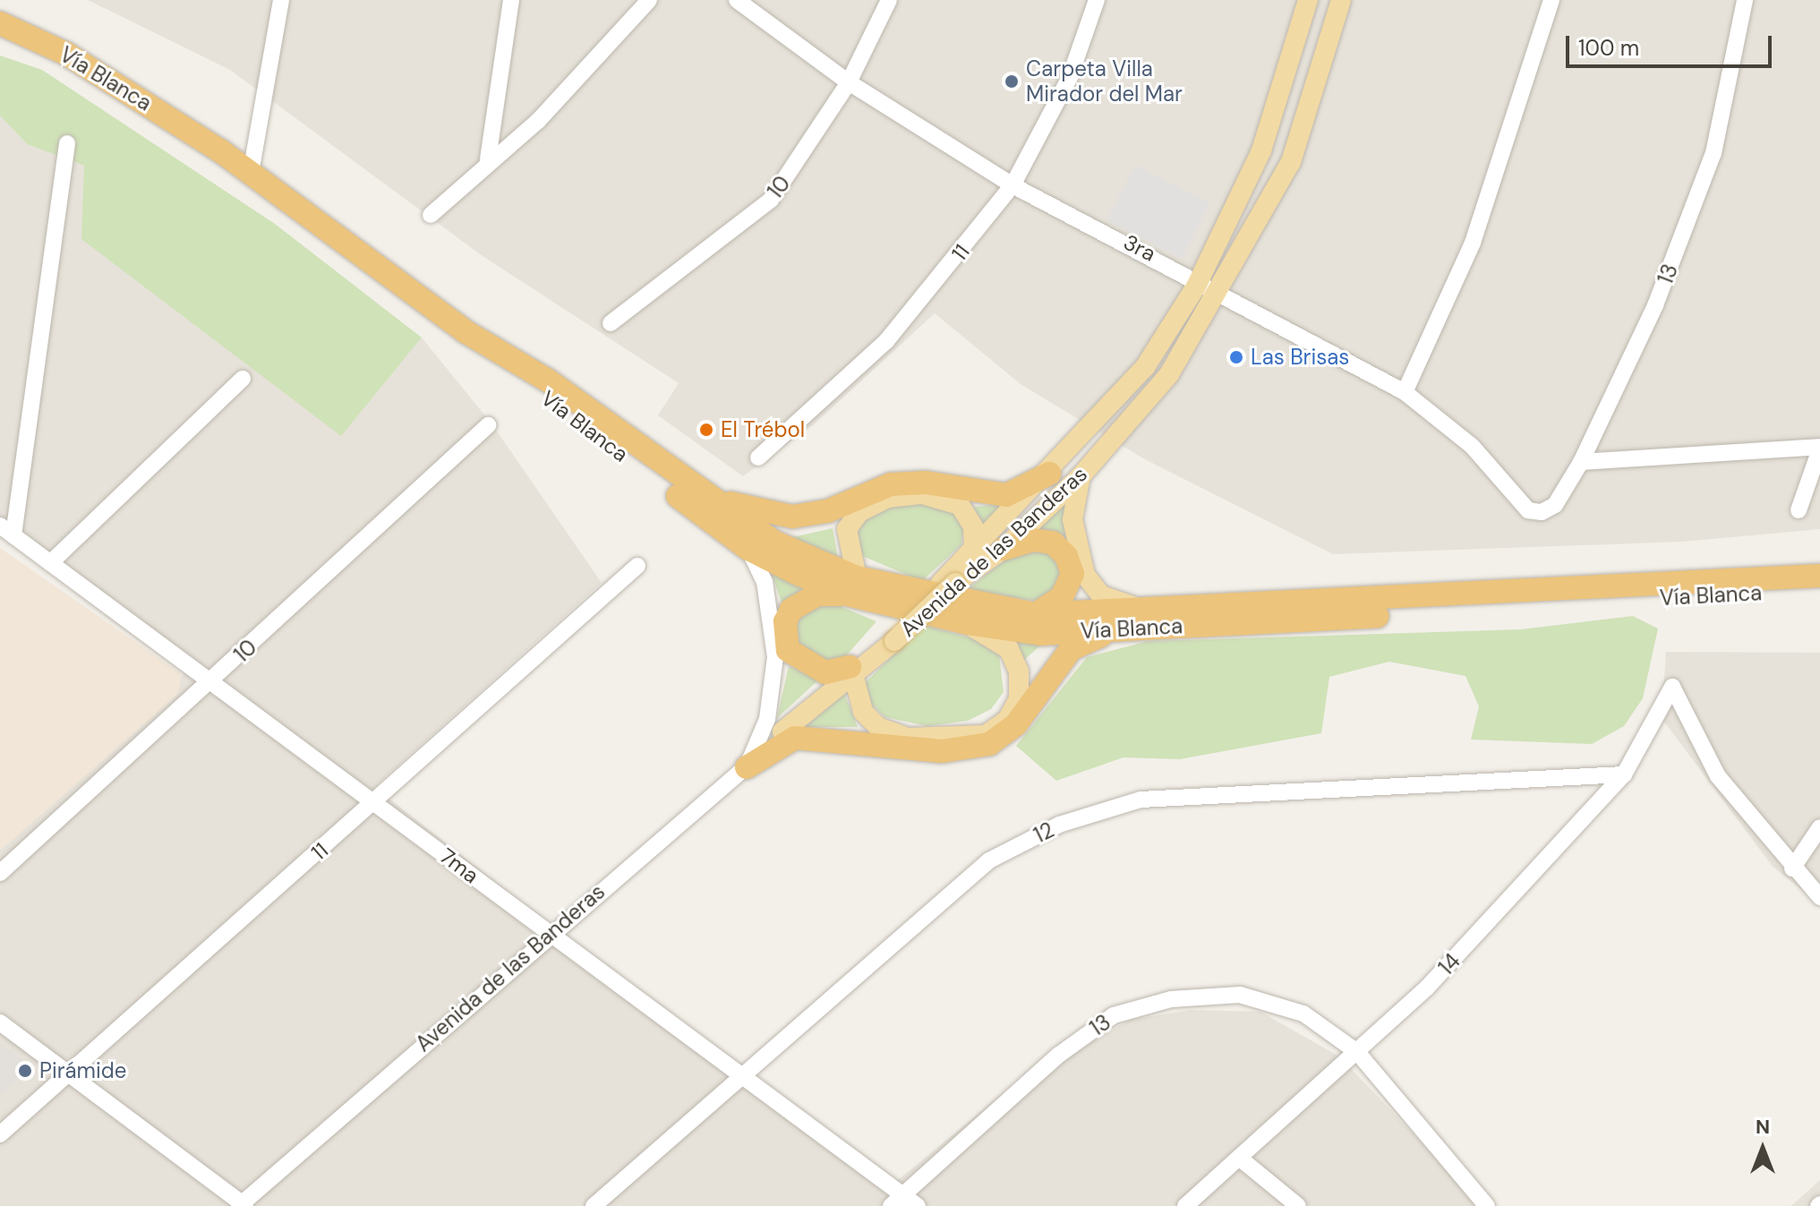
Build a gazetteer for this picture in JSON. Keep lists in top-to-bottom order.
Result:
{
  "streets": {
    "highway": ["Vía Blanca"],
    "main road": ["Avenida de las Banderas"],
    "street": [
      "10",
      "3ra",
      "11",
      "13",
      "12",
      "7ma",
      "14"
    ]
  },
  "crossings": [
    ["10", "3ra"],
    ["10", "7ma"],
    ["3ra", "11"],
    ["3ra", "13"],
    ["3ra", "Avenida de las Banderas"],
    ["11", "7ma"],
    ["13", "7ma"],
    ["13", "14"],
    ["Avenida de las Banderas", "7ma"],
    ["12", "7ma"],
    ["12", "14"]
  ],
  "places": [
    "Carpeta Villa Mirador del Mar",
    "Las Brisas",
    "El Trébol",
    "Pirámide"
  ],
  "scale_bar": "100 m",
  "north": "top"
}
